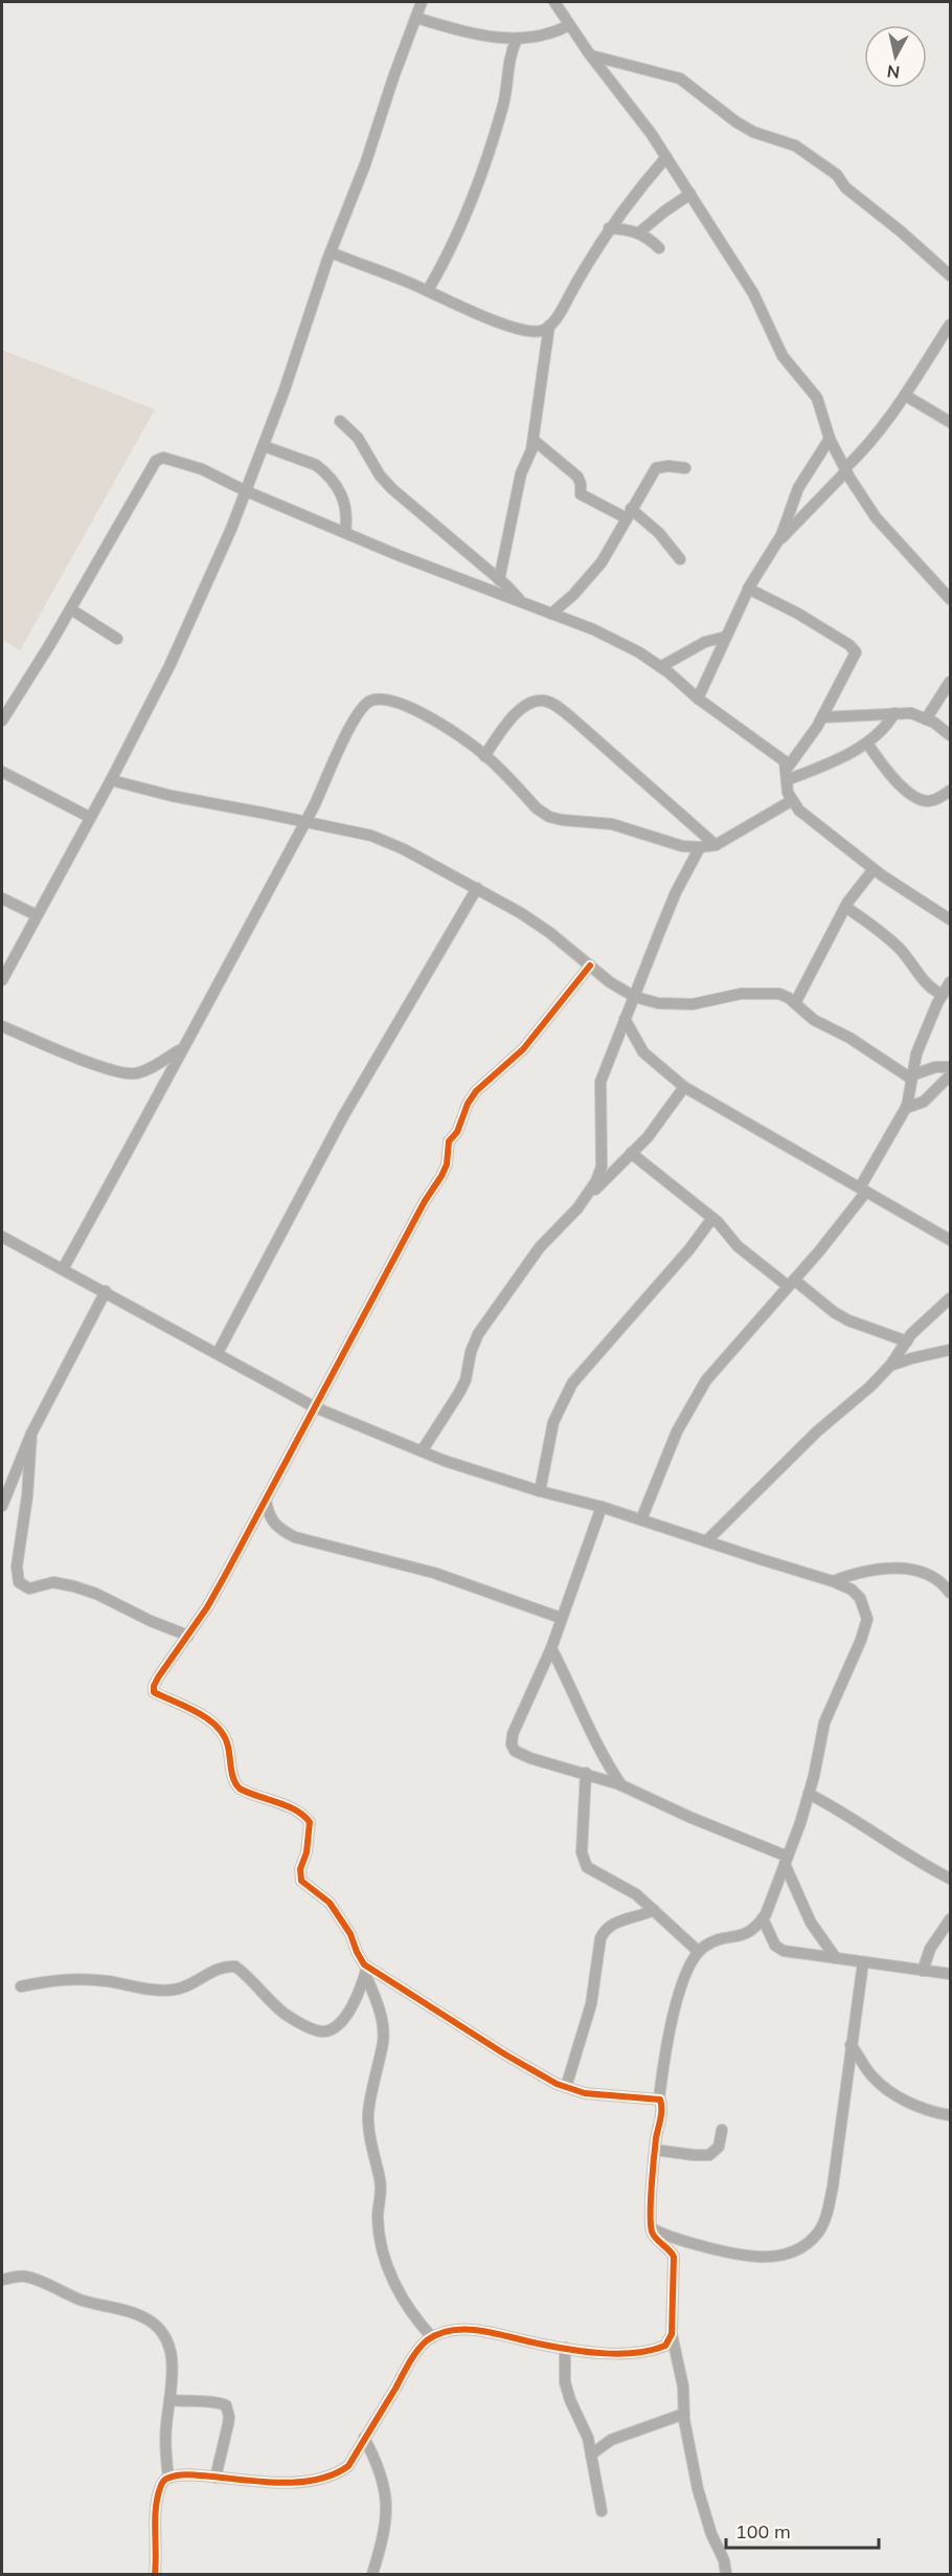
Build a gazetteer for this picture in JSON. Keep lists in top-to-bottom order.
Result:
{
  "scale_bar": "100 m",
  "north": "bottom"
}
